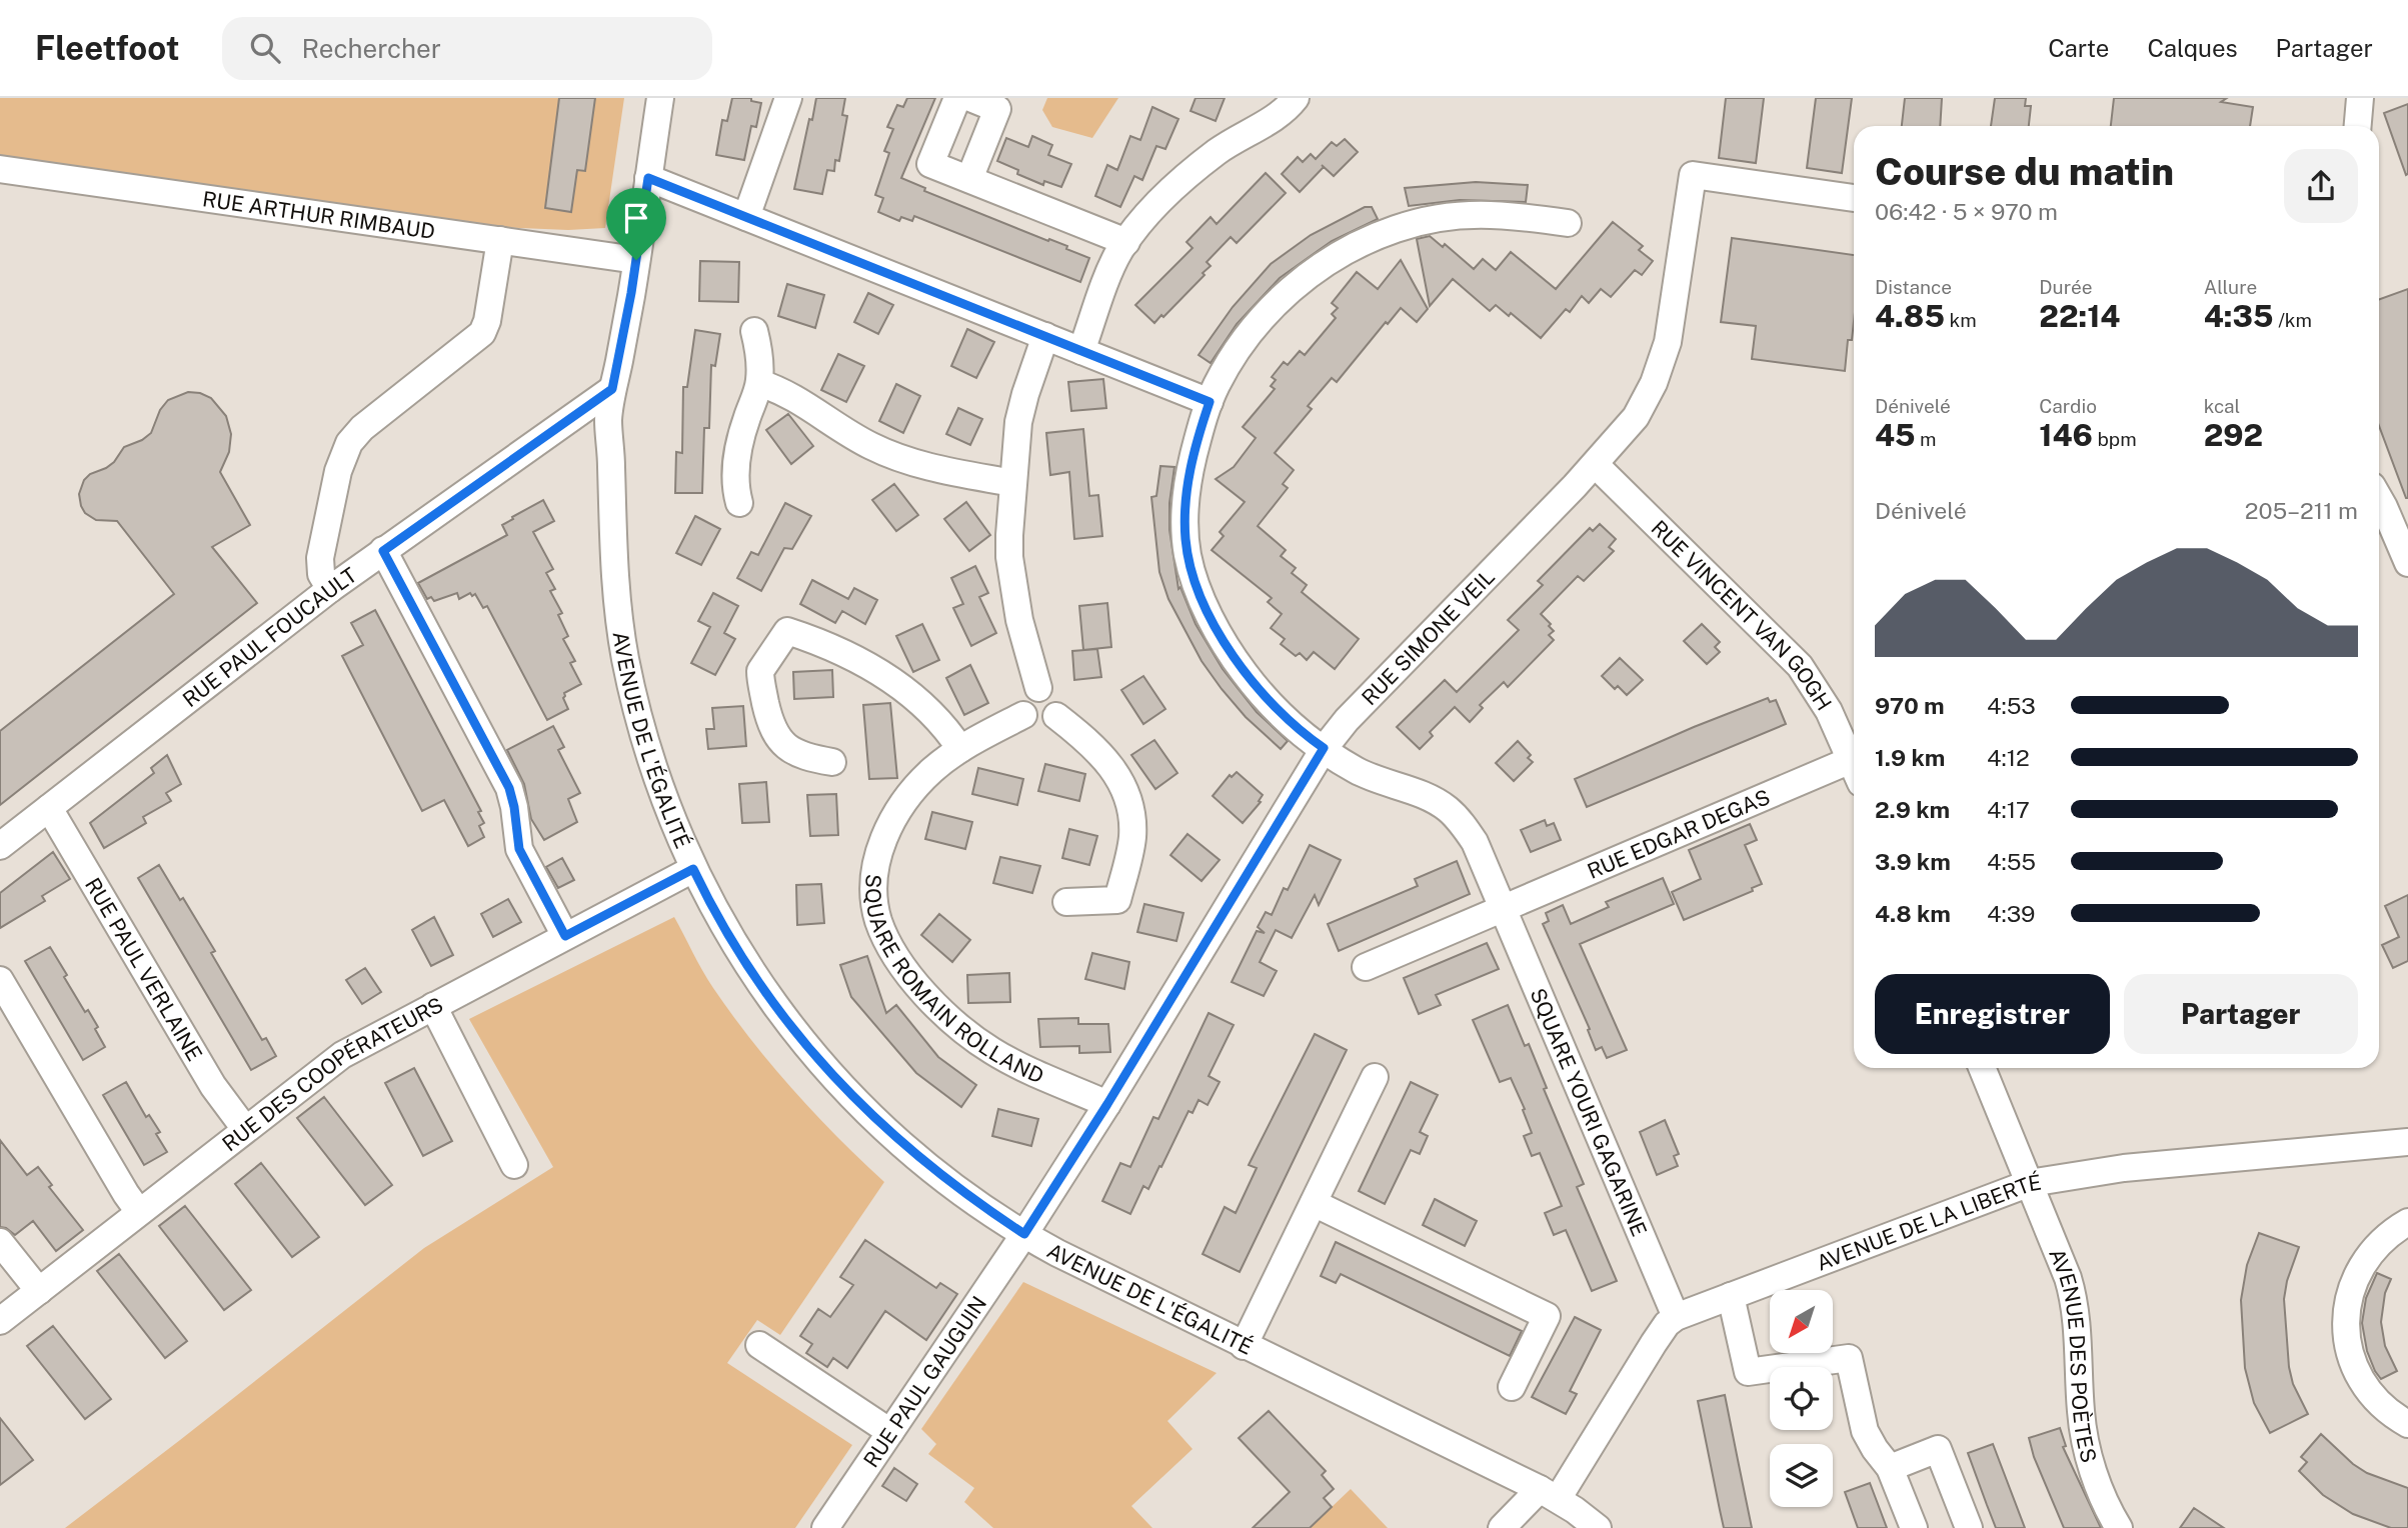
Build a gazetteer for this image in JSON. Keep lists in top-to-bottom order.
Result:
{
  "streets": {
    "street": [
      "RUE ARTHUR RIMBAUD",
      "RUE VINCENT VAN GOGH",
      "RUE PAUL FOUCAULT",
      "RUE SIMONE VEIL",
      "AVENUE DE L'ÉGALITÉ",
      "RUE EDGAR DEGAS",
      "RUE PAUL VERLAINE",
      "SQUARE ROMAIN ROLLAND",
      "RUE DES COOPÉRATEURS",
      "SQUARE YOURI GAGARINE",
      "AVENUE DE LA LIBERTÉ",
      "AVENUE DES POÈTES",
      "RUE PAUL GAUGUIN"
    ]
  },
  "crossings": [
    ["RUE VINCENT VAN GOGH", "RUE SIMONE VEIL"],
    ["RUE PAUL FOUCAULT", "AVENUE DE L'ÉGALITÉ"],
    ["RUE PAUL FOUCAULT", "RUE PAUL VERLAINE"],
    ["RUE SIMONE VEIL", "AVENUE DE L'ÉGALITÉ"],
    ["RUE SIMONE VEIL", "SQUARE ROMAIN ROLLAND"],
    ["RUE SIMONE VEIL", "SQUARE YOURI GAGARINE"],
    ["RUE SIMONE VEIL", "RUE PAUL GAUGUIN"],
    ["AVENUE DE L'ÉGALITÉ", "RUE DES COOPÉRATEURS"],
    ["AVENUE DE L'ÉGALITÉ", "AVENUE DE LA LIBERTÉ"],
    ["AVENUE DE L'ÉGALITÉ", "RUE PAUL GAUGUIN"],
    ["RUE EDGAR DEGAS", "SQUARE YOURI GAGARINE"],
    ["RUE PAUL VERLAINE", "RUE DES COOPÉRATEURS"],
    ["SQUARE YOURI GAGARINE", "AVENUE DE LA LIBERTÉ"],
    ["AVENUE DE LA LIBERTÉ", "AVENUE DES POÈTES"]
  ],
  "north": "bottom left",
  "page": {
    "header": "Fleetfoot",
    "search": "Rechercher",
    "nav": ["Carte", "Calques", "Partager"],
    "heading": ["Course du matin", "06:42 · 5 × 970 m"],
    "stats": [
      ["Distance", "4.85 km"],
      ["Durée", "22:14"],
      ["Allure", "4:35 /km"],
      ["Dénivelé", "45 m"],
      ["Cardio", "146 bpm"],
      ["kcal", "292"]
    ],
    "chart": ["Dénivelé", "205–211 m"],
    "list": [
      {
        "name": "970 m",
        "note": "4:53"
      },
      {
        "name": "1.9 km",
        "note": "4:12"
      },
      {
        "name": "2.9 km",
        "note": "4:17"
      },
      {
        "name": "3.9 km",
        "note": "4:55"
      },
      {
        "name": "4.8 km",
        "note": "4:39"
      }
    ],
    "buttons": ["Enregistrer", "Partager"]
  }
}
